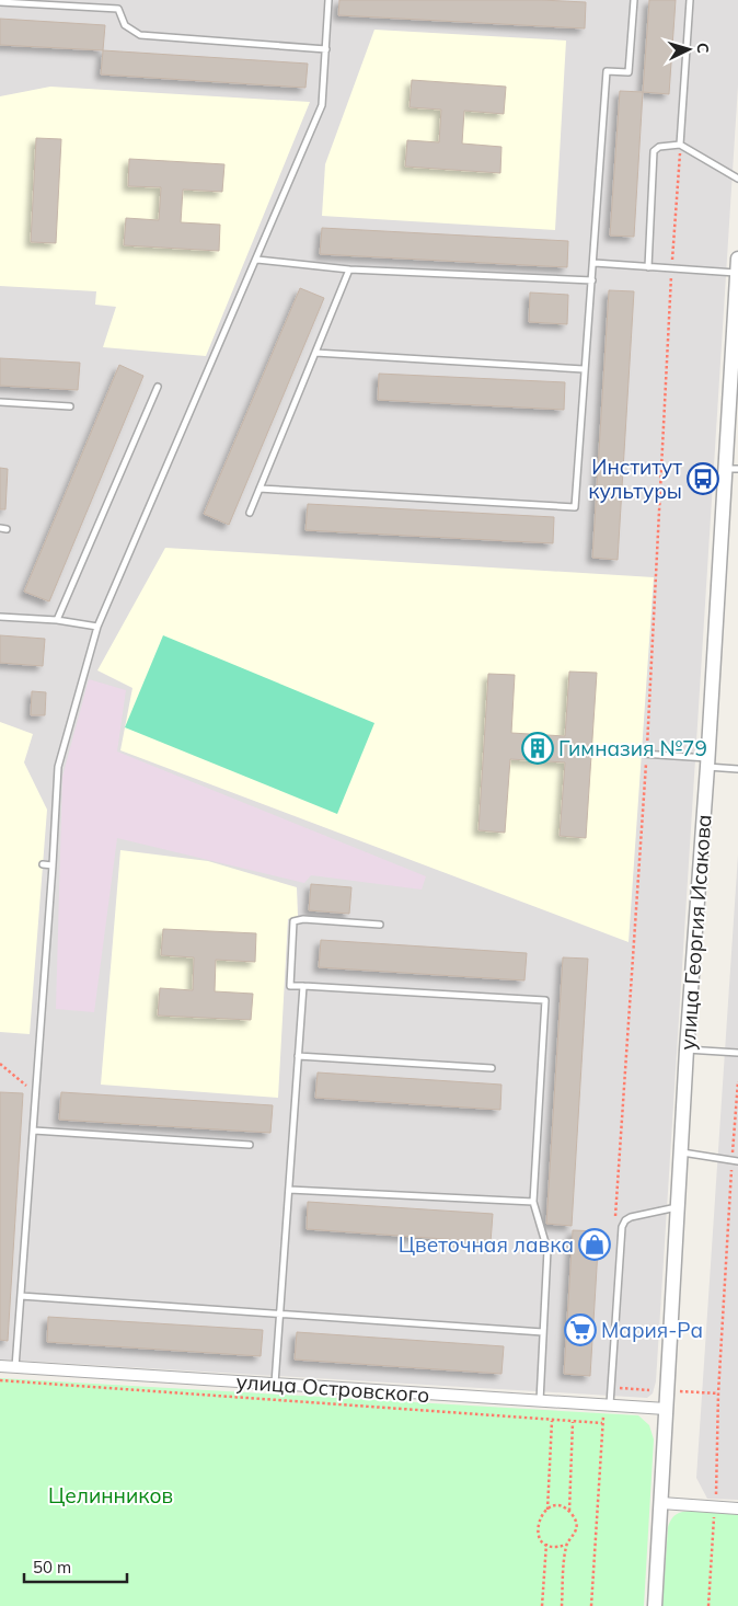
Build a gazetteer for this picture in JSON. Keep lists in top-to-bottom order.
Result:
{
  "streets": {
    "street": ["улица Георгия Исакова", "улица Островского"]
  },
  "crossings": [
    ["улица Георгия Исакова", "улица Островского"]
  ],
  "parks": ["Целинников"],
  "places": {
    "bus stop": ["Институт культуры"],
    "building": ["Гимназия №79"],
    "shop": ["Цветочная лавка"],
    "supermarket": ["Мария-Ра"]
  },
  "scale_bar": "50 m",
  "north": "right"
}
